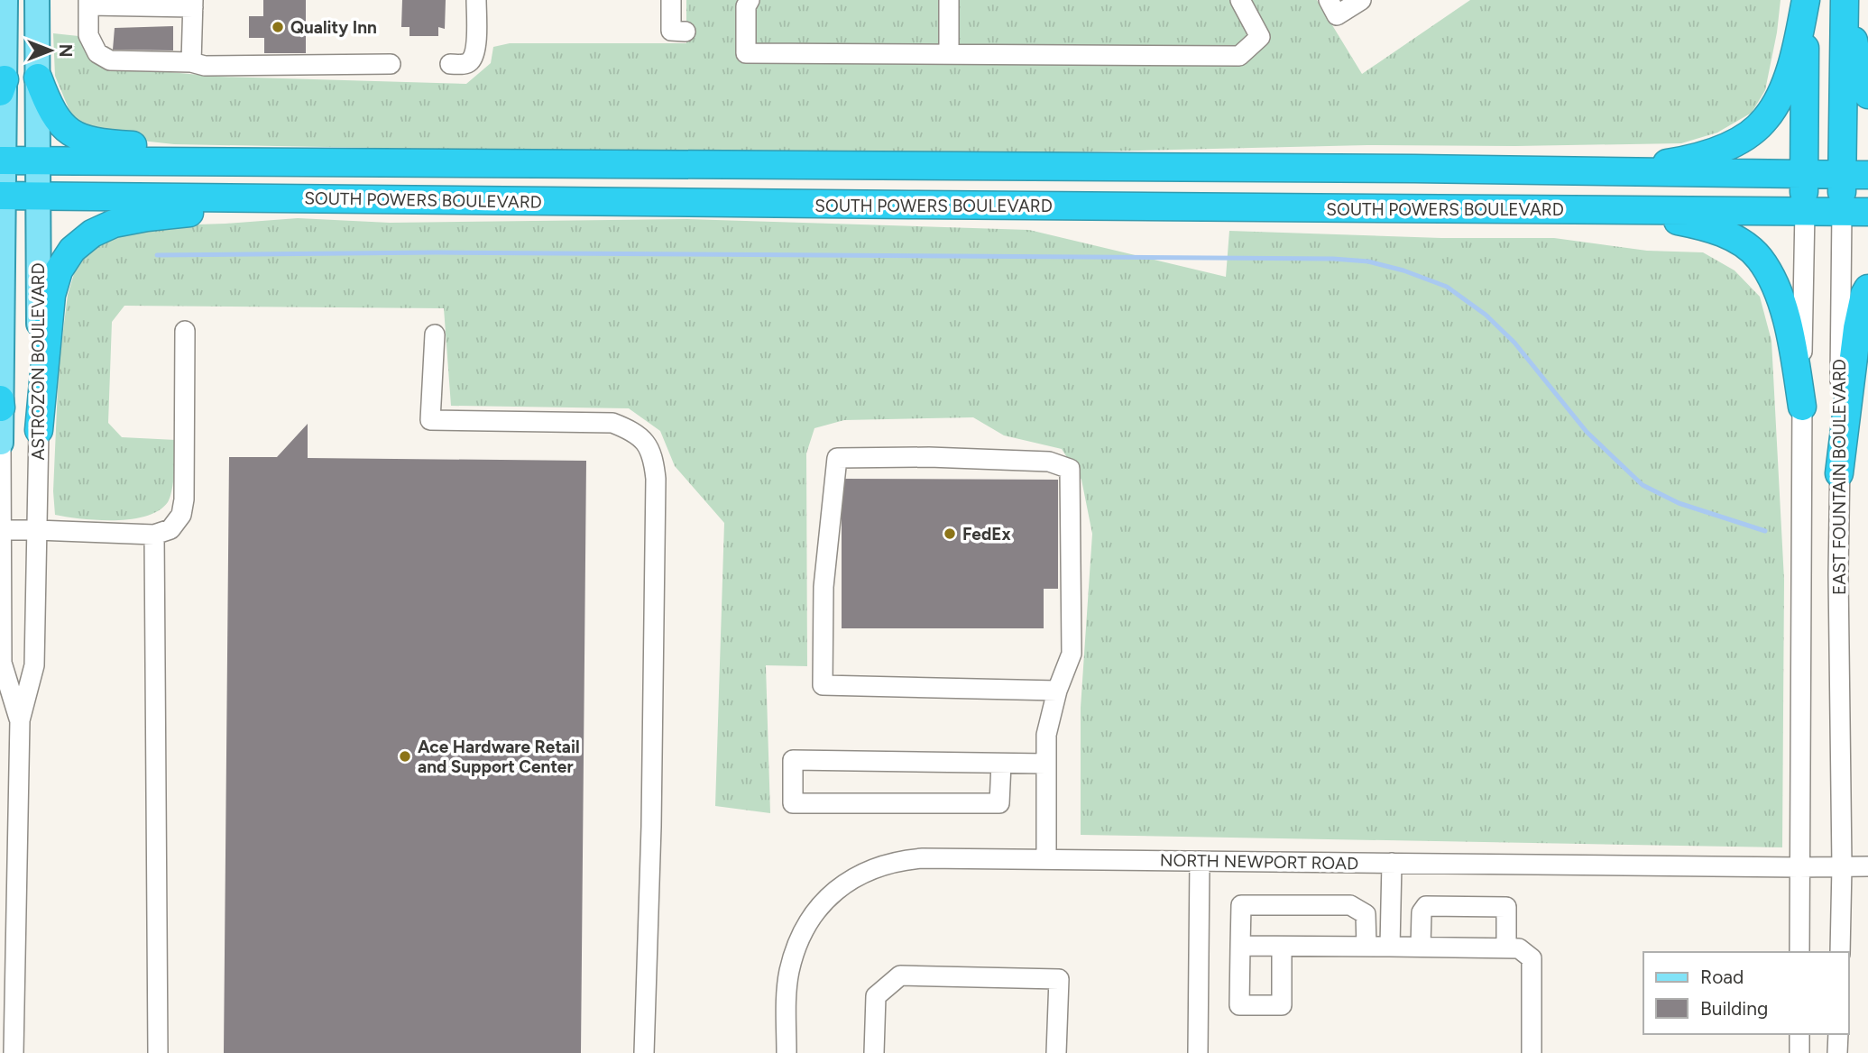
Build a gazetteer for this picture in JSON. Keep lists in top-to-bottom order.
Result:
{
  "streets": {
    "highway": ["SOUTH POWERS BOULEVARD", "EAST FOUNTAIN BOULEVARD"],
    "main road": ["ASTROZON BOULEVARD"],
    "street": ["NORTH NEWPORT ROAD"]
  },
  "crossings": [
    ["SOUTH POWERS BOULEVARD", "ASTROZON BOULEVARD"],
    ["SOUTH POWERS BOULEVARD", "EAST FOUNTAIN BOULEVARD"],
    ["EAST FOUNTAIN BOULEVARD", "NORTH NEWPORT ROAD"]
  ],
  "places": ["Quality Inn", "FedEx", "Ace Hardware Retail and Support Center"],
  "legend": ["Road", "Building"],
  "north": "right"
}
